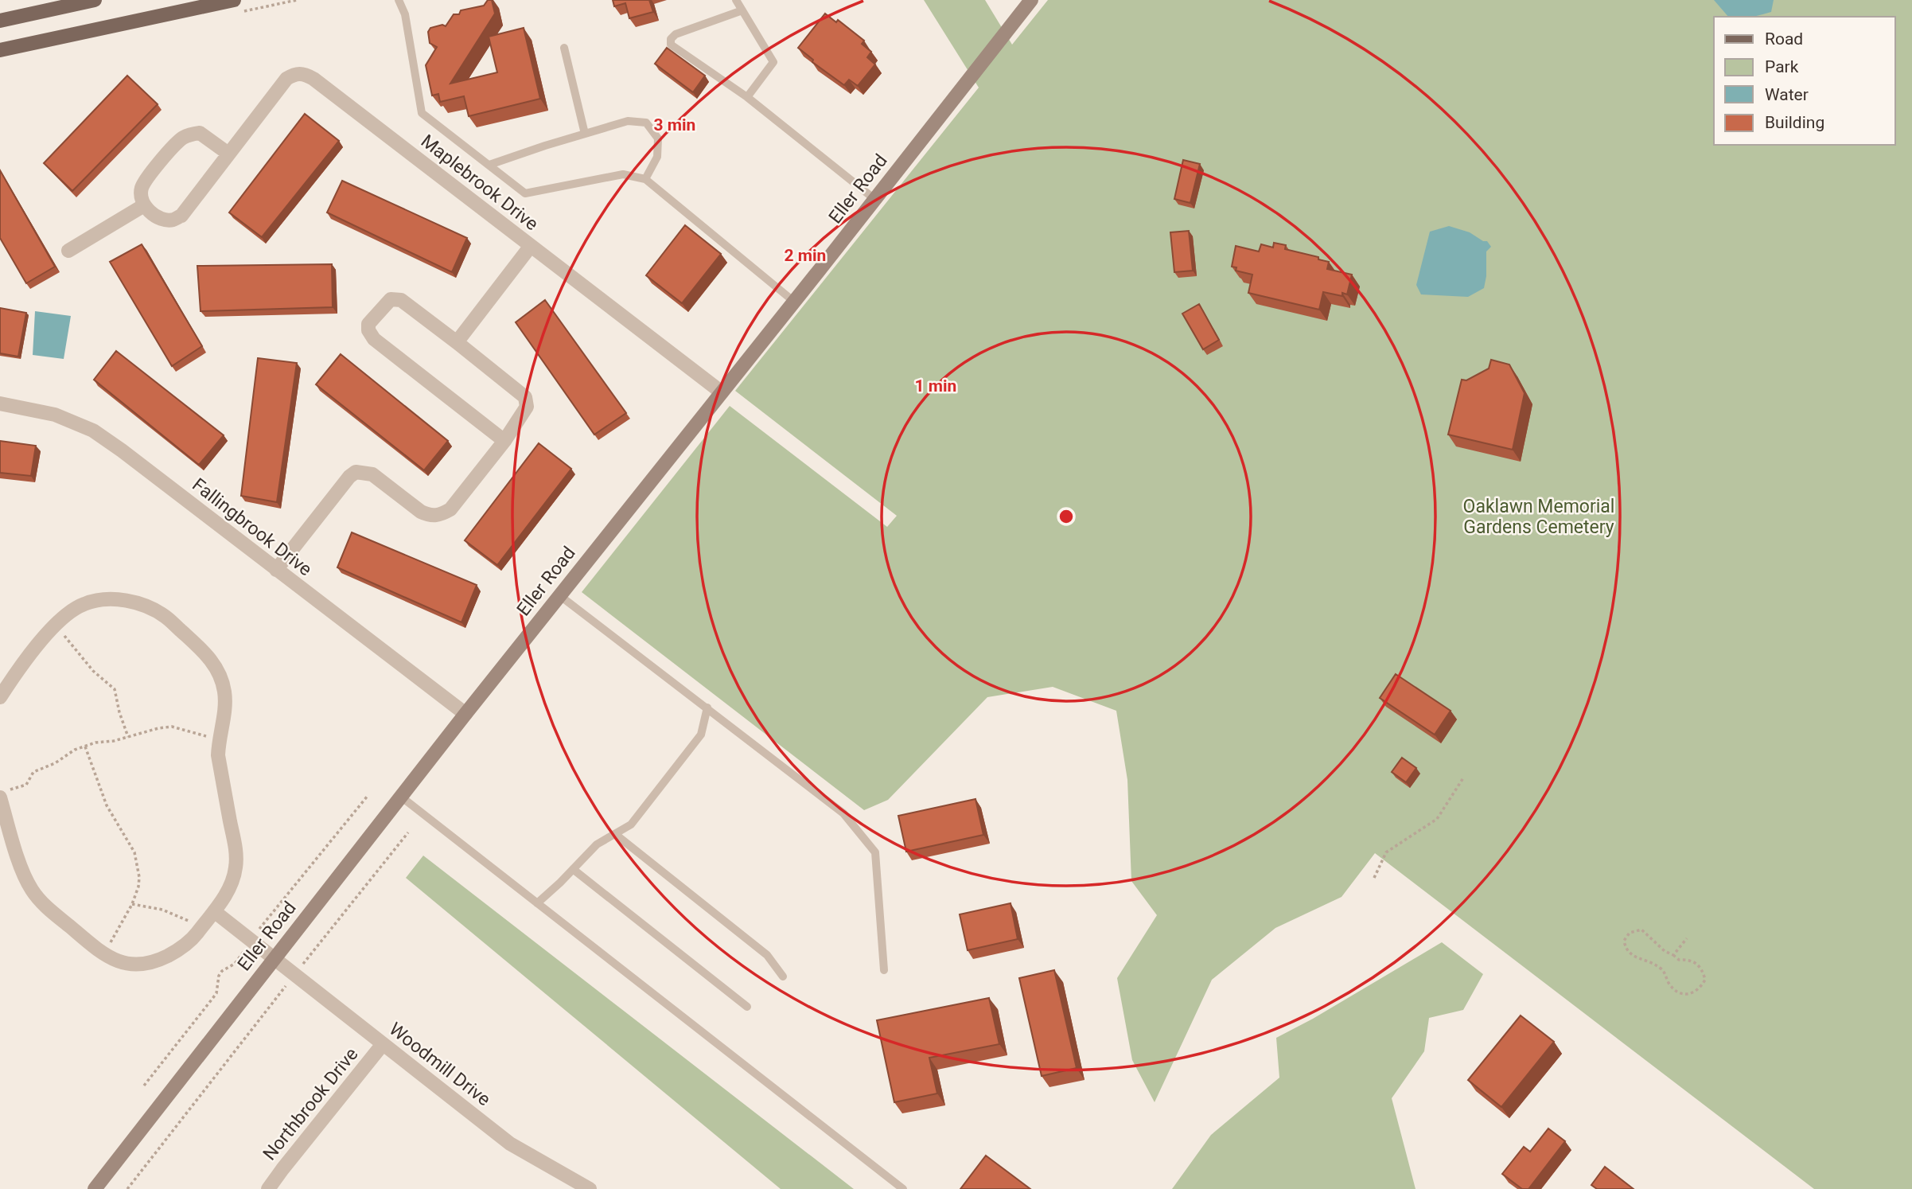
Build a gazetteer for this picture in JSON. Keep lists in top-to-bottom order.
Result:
{
  "streets": {
    "street": [
      "Maplebrook Drive",
      "Eller Road",
      "Fallingbrook Drive",
      "Woodmill Drive",
      "Northbrook Drive"
    ]
  },
  "crossings": [
    ["Maplebrook Drive", "Eller Road"],
    ["Eller Road", "Fallingbrook Drive"],
    ["Eller Road", "Woodmill Drive"],
    ["Woodmill Drive", "Northbrook Drive"]
  ],
  "parks": ["Oaklawn Memorial Gardens Cemetery"],
  "legend": [
    "Road",
    "Park",
    "Water",
    "Building"
  ],
  "rings": ["3 min", "2 min", "1 min"]
}
